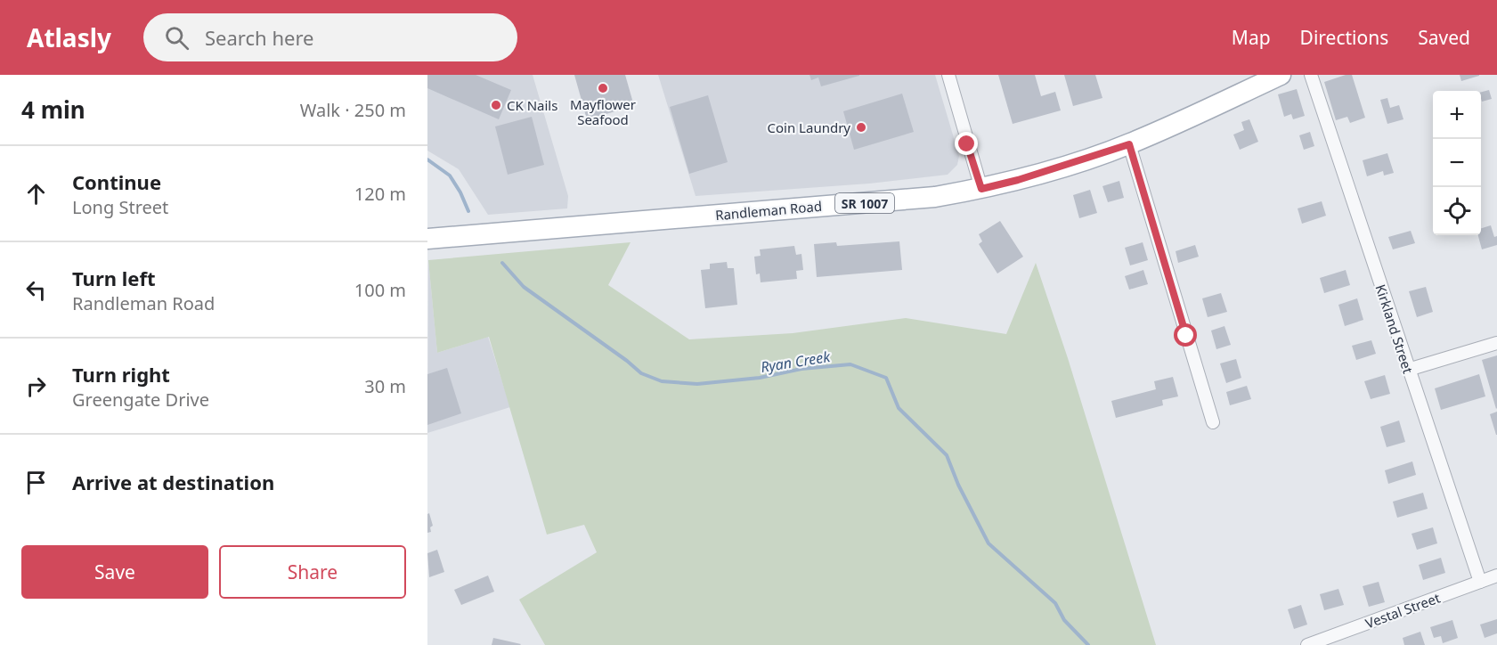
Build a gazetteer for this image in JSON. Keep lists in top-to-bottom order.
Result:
{
  "streets": {
    "main road": ["SR 1007", "Randleman Road"],
    "street": ["Kirkland Street", "Vestal Street"]
  },
  "crossings": [
    ["Kirkland Street", "Vestal Street"]
  ],
  "water": ["Ryan Creek"],
  "places": ["Mayflower Seafood", "CK Nails", "Coin Laundry"],
  "page": {
    "header": "Atlasly",
    "search": "Search here",
    "nav": ["Map", "Directions", "Saved"],
    "heading": ["4 min", "Walk · 250 m"],
    "map_buttons": ["+", "−"],
    "list": [
      ["Continue", "Long Street", "120 m"],
      ["Turn left", "Randleman Road", "100 m"],
      ["Turn right", "Greengate Drive", "30 m"],
      "Arrive at destination"
    ],
    "buttons": ["Save", "Share"]
  }
}
